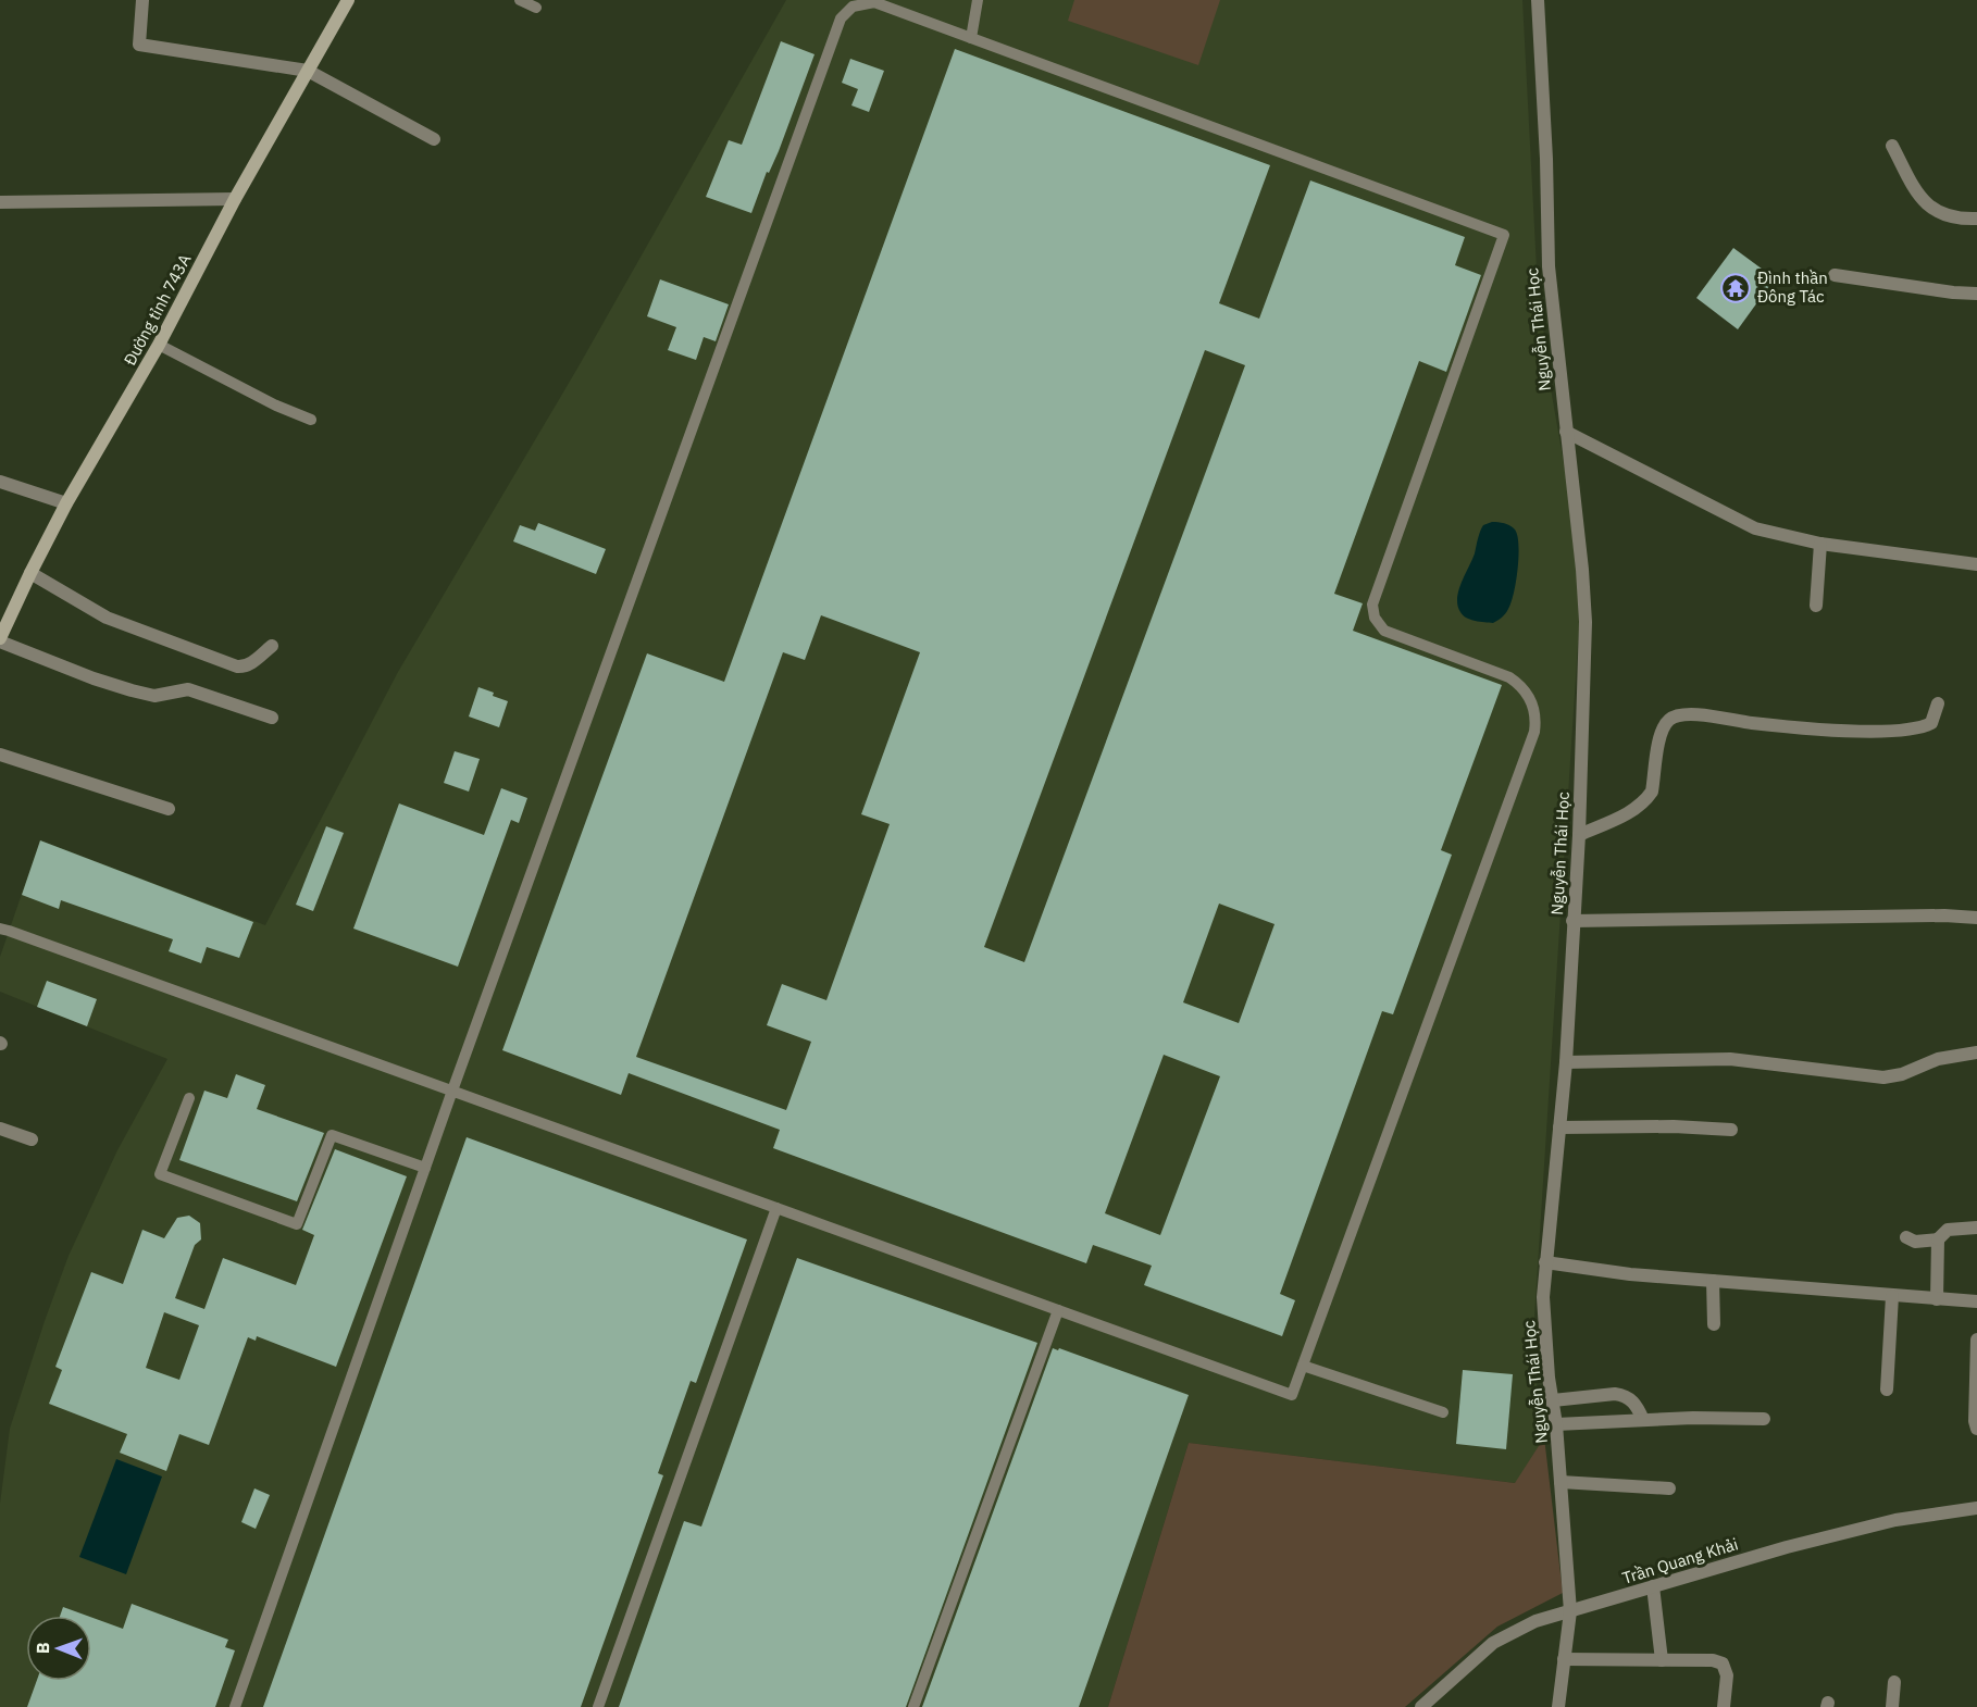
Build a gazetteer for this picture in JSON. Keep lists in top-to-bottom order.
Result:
{
  "streets": {
    "main road": ["Đường tỉnh 743A"],
    "street": ["Nguyễn Thái Học", "Trần Quang Khải"]
  },
  "crossings": [
    ["Nguyễn Thái Học", "Trần Quang Khải"]
  ],
  "places": {
    "temple": ["Đình thần Đông Tác"]
  },
  "north": "left"
}
